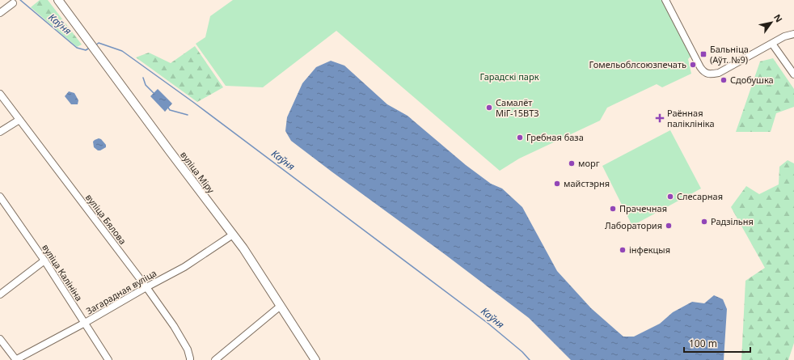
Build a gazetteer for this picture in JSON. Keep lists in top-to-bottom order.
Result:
{
  "streets": {
    "main road": ["вуліца Міру"],
    "street": ["вуліца Бялова", "вуліца Калініна", "Загарадная вуліца"]
  },
  "crossings": [
    ["вуліца Міру", "Загарадная вуліца"],
    ["вуліца Бялова", "Загарадная вуліца"],
    ["вуліца Калініна", "Загарадная вуліца"]
  ],
  "water": ["Каўня"],
  "parks": ["Гарадскі парк"],
  "places": {
    "transit": ["Бальніца (Аўт. №9)"],
    "other": [
      "Гомельоблсоюзпечать",
      "Сдобушка",
      "Самалёт МіГ-15ВТЗ",
      "Гребная база",
      "морг",
      "майстэрня",
      "Слесарная",
      "Прачечная",
      "Радзільня",
      "Лаборатория",
      "інфекцыя"
    ],
    "health": ["Раённая паліклініка"]
  },
  "scale_bar": "100 m",
  "north": "top right"
}
